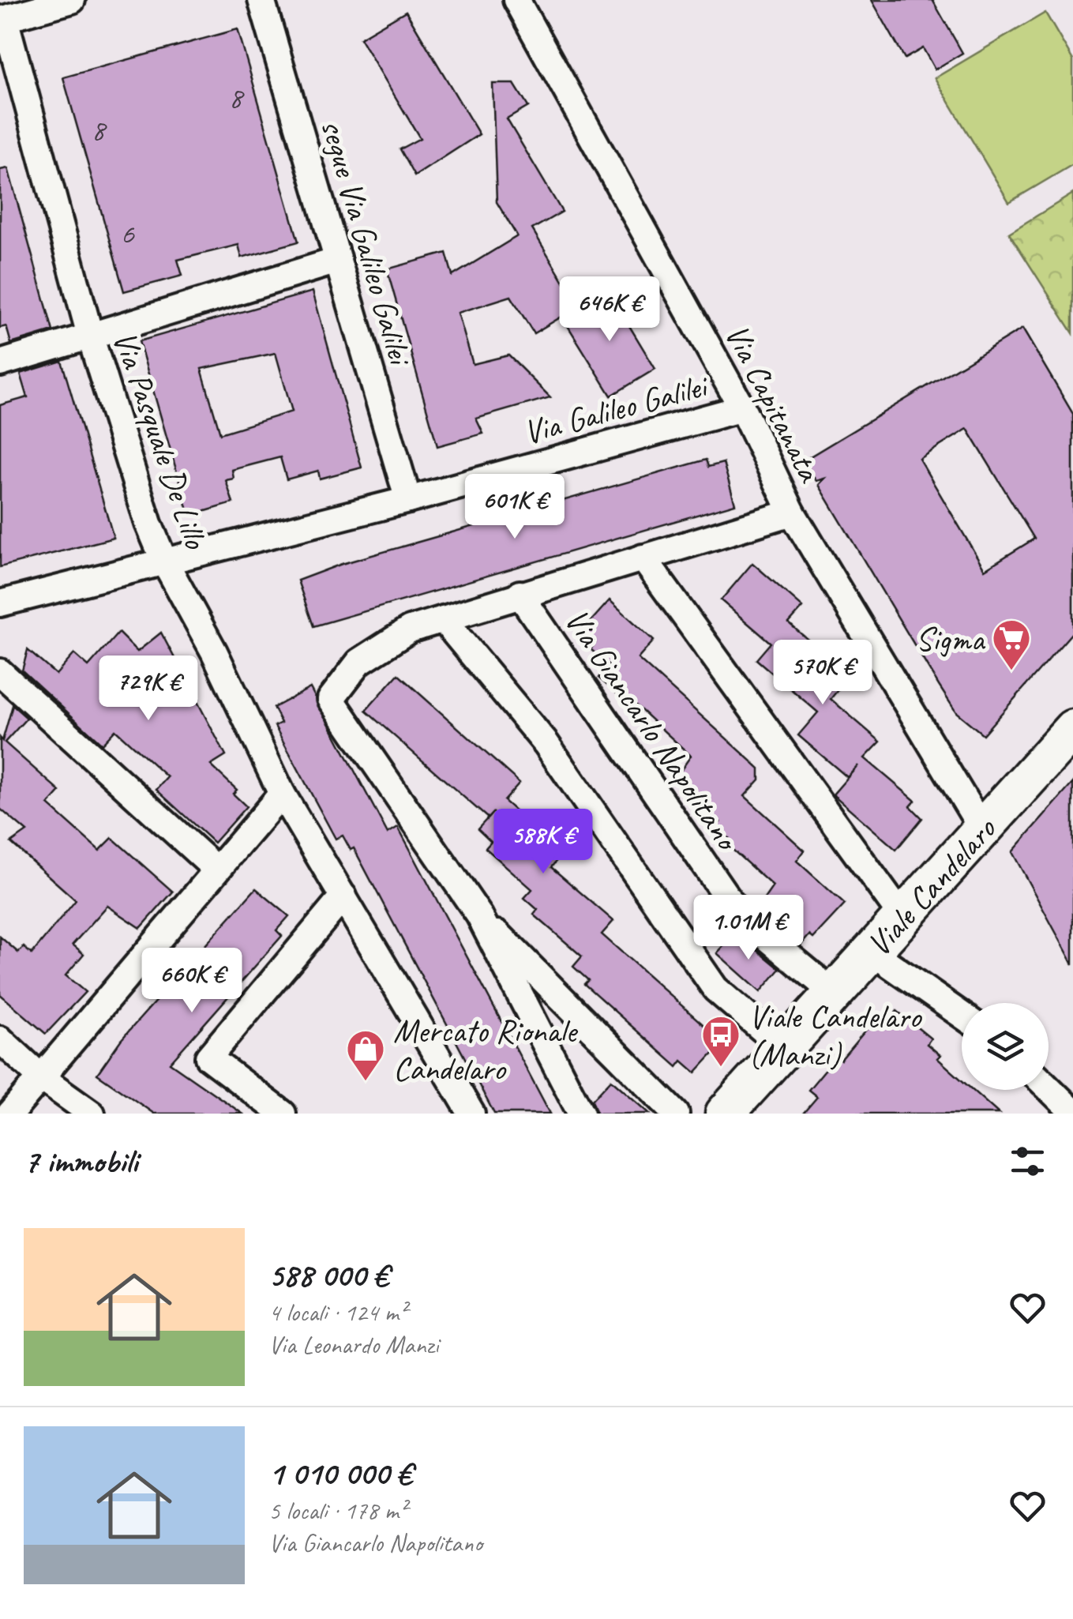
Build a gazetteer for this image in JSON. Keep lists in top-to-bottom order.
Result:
{
  "streets": {
    "main road": ["Viale Candelaro"],
    "street": [
      "segue Via Galileo Galilei",
      "Via Capitanata",
      "Via Galileo Galilei",
      "Via Pasquale De Lillo",
      "Via Giancarlo Napolitano"
    ]
  },
  "crossings": [
    ["segue Via Galileo Galilei", "Via Galileo Galilei"],
    ["Via Capitanata", "Via Galileo Galilei"],
    ["Via Capitanata", "Viale Candelaro"],
    ["Via Galileo Galilei", "Via Pasquale De Lillo"],
    ["Via Giancarlo Napolitano", "Viale Candelaro"]
  ],
  "places": {
    "supermarket": ["Sigma"],
    "bus stop": ["Viale Candelaro (Manzi)"],
    "shop": ["Mercato Rionale Candelaro"]
  },
  "house_numbers": ["8", "8", "6"],
  "page": {
    "price": [
      "646K €",
      "601K €",
      "570K €",
      "729K €",
      "588K €",
      "1.01M €",
      "660K €"
    ],
    "heading": "7 immobili",
    "list": [
      {
        "name": "588 000 €",
        "note": "4 locali · 124 m² · Via Leonardo Manzi"
      },
      {
        "name": "1 010 000 €",
        "note": "5 locali · 178 m² · Via Giancarlo Napolitano"
      }
    ]
  }
}
